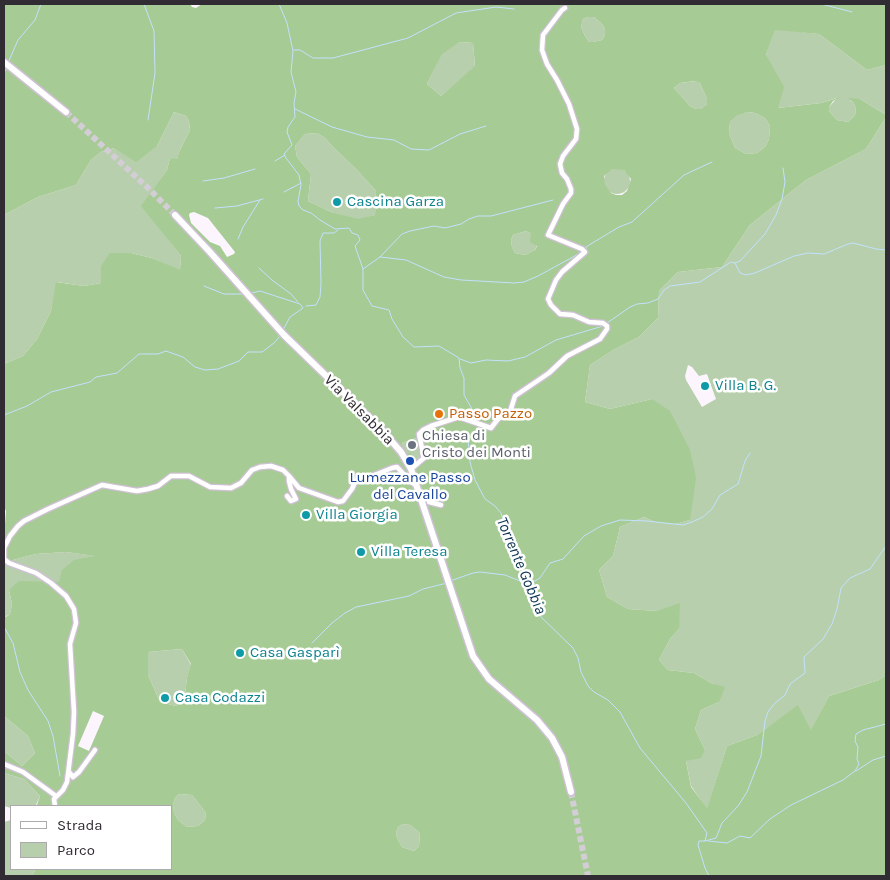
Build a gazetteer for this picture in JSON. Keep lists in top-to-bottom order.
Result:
{
  "streets": {
    "main road": ["Via Valsabbia"]
  },
  "water": ["Torrente Gobbia"],
  "places": [
    "Cascina Garza",
    "Villa B. G.",
    "Passo Pazzo",
    "Chiesa di Cristo dei Monti",
    "Lumezzane Passo del Cavallo",
    "Villa Giorgia",
    "Villa Teresa",
    "Casa Gasparì",
    "Casa Codazzi"
  ],
  "legend": ["Strada", "Parco"]
}
